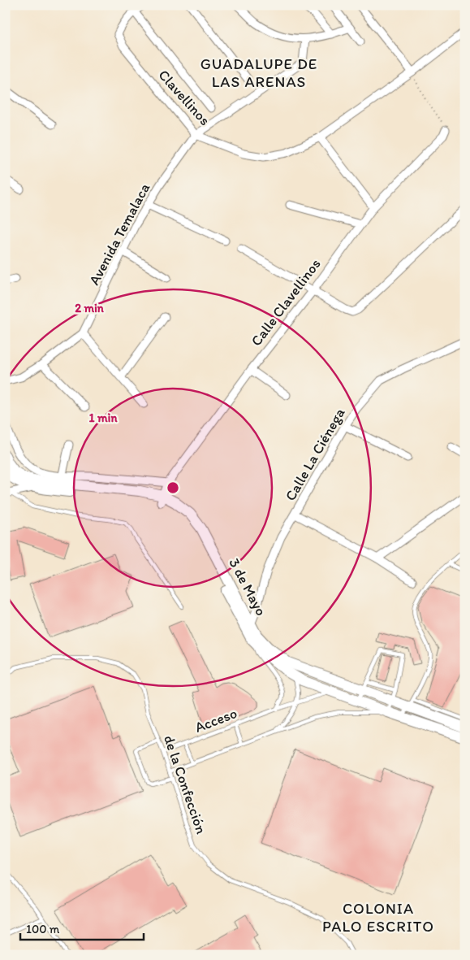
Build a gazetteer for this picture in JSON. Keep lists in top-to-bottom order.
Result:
{
  "streets": {
    "main road": ["3 de Mayo"],
    "street": [
      "Clavellinos",
      "Avenida Temalaca",
      "Calle Clavellinos",
      "Calle La Ciénega"
    ],
    "lane": ["Acceso", "de la Confección"]
  },
  "crossings": [
    ["Clavellinos", "Avenida Temalaca"],
    ["Calle Clavellinos", "3 de Mayo"],
    ["Calle La Ciénega", "3 de Mayo"],
    ["Acceso", "de la Confección"]
  ],
  "districts": ["GUADALUPE DE LAS ARENAS", "COLONIA PALO ESCRITO"],
  "scale_bar": "100 m",
  "rings": ["2 min", "1 min"]
}
